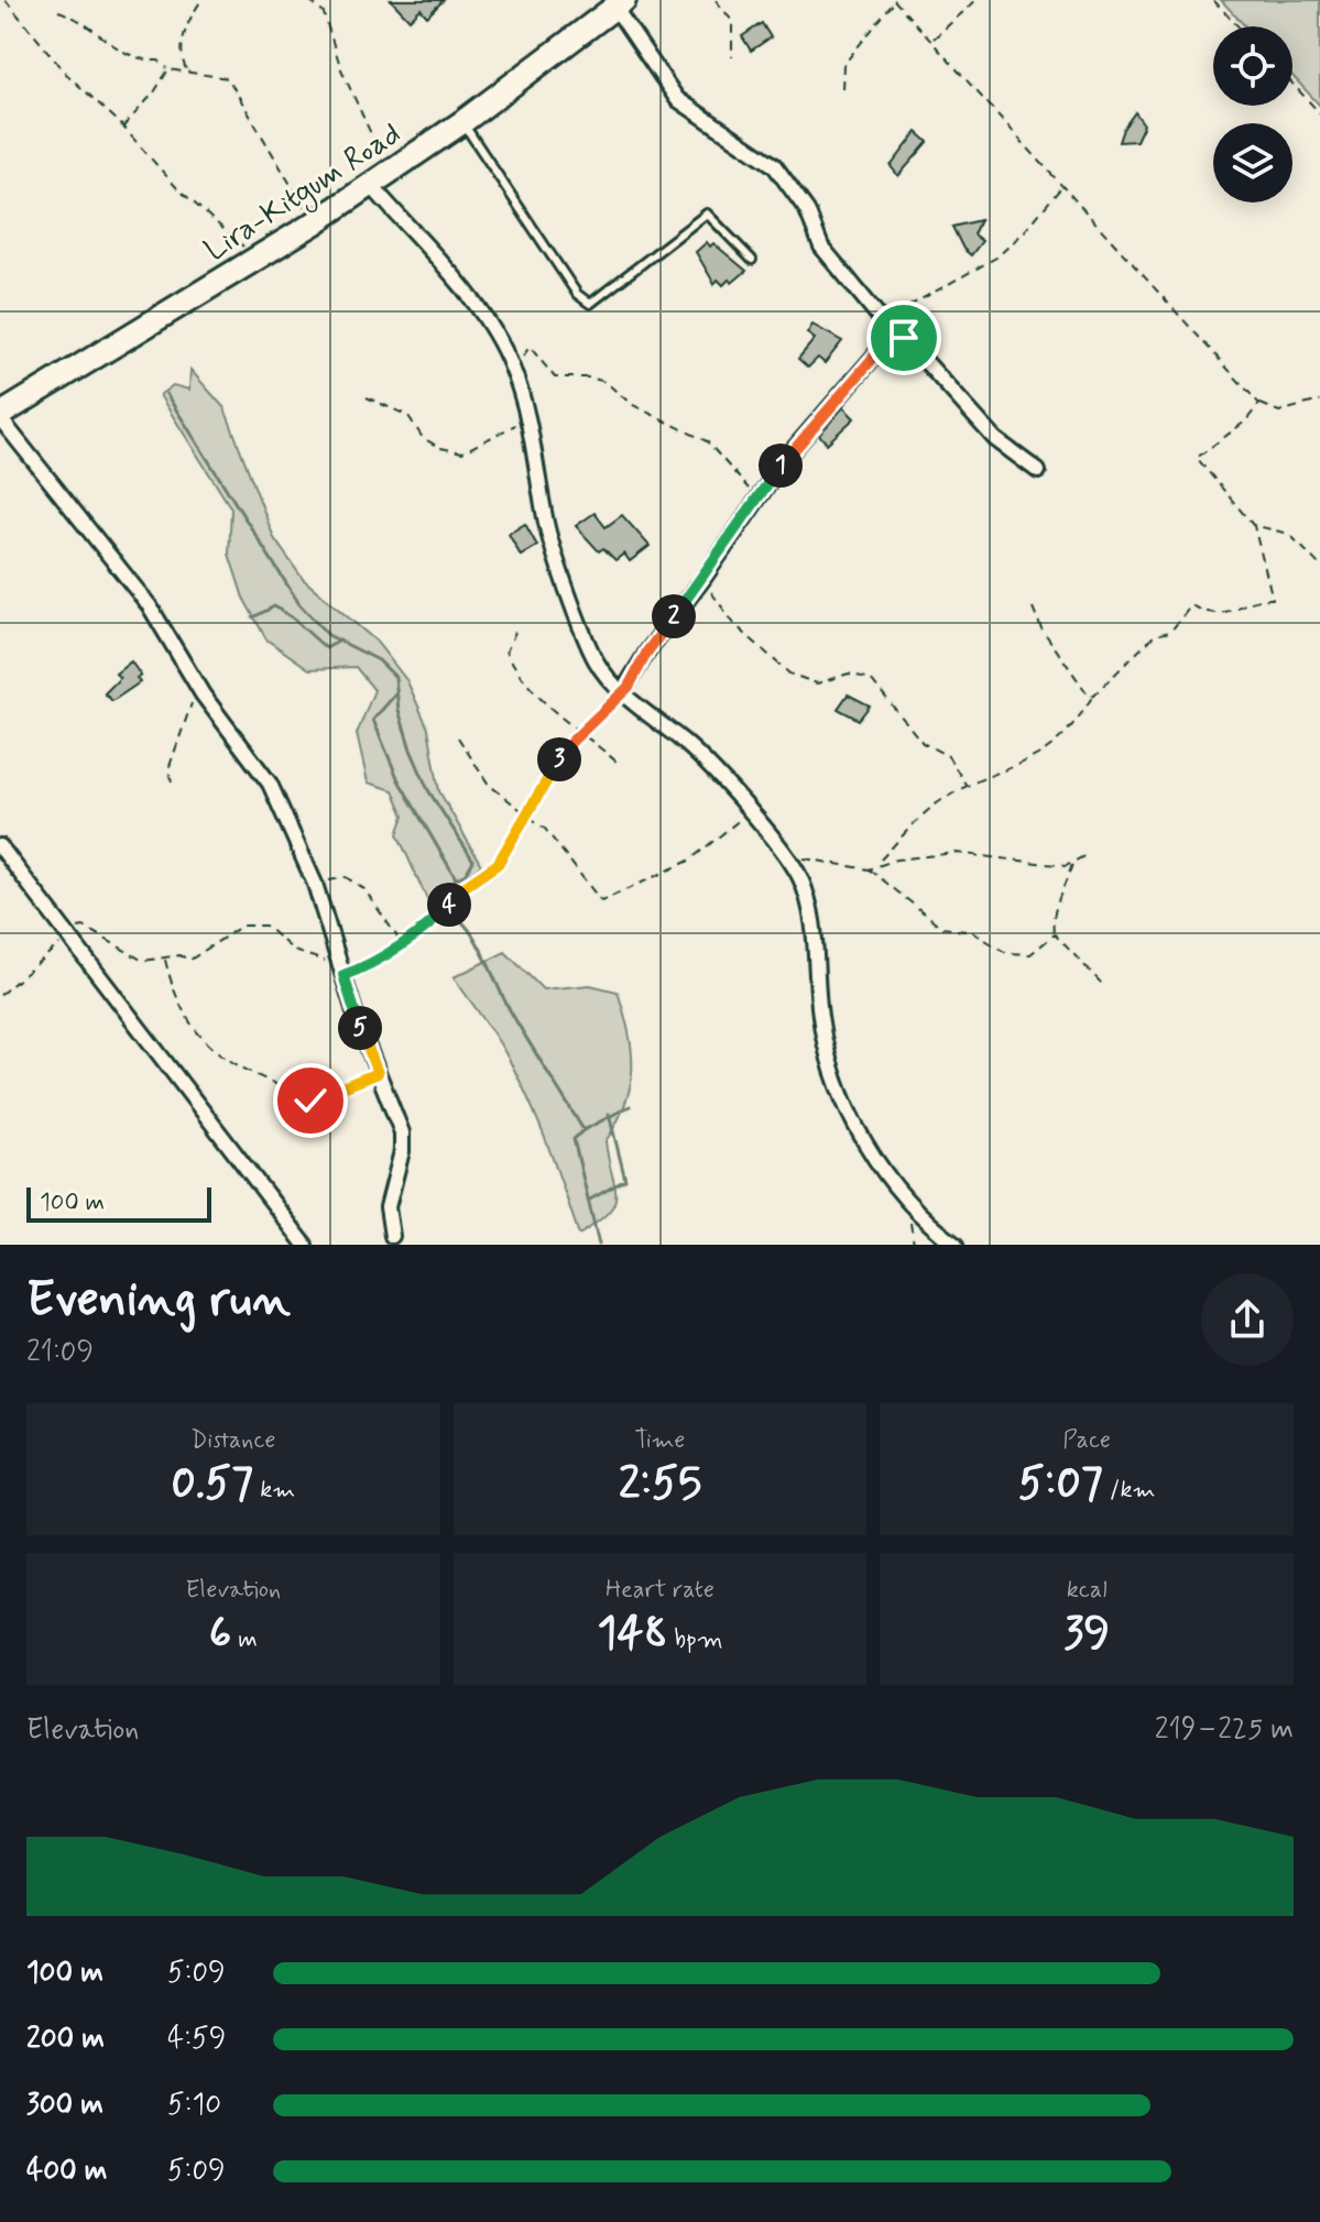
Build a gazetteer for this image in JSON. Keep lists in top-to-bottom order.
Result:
{
  "streets": {
    "main road": ["Lira-Kitgum Road"]
  },
  "scale_bar": "100 m",
  "page": {
    "pins": [
      "1",
      "2",
      "3",
      "4",
      "5"
    ],
    "scale": "100 m",
    "heading": ["Evening run", "21:09"],
    "stats": [
      ["Distance", "0.57 km"],
      ["Time", "2:55"],
      ["Pace", "5:07 /km"],
      ["Elevation", "6 m"],
      ["Heart rate", "148 bpm"],
      ["kcal", "39"]
    ],
    "chart": ["Elevation", "219–225 m"],
    "list": [
      {
        "name": "100 m",
        "note": "5:09"
      },
      {
        "name": "200 m",
        "note": "4:59"
      },
      {
        "name": "300 m",
        "note": "5:10"
      },
      {
        "name": "400 m",
        "note": "5:09"
      }
    ]
  }
}
